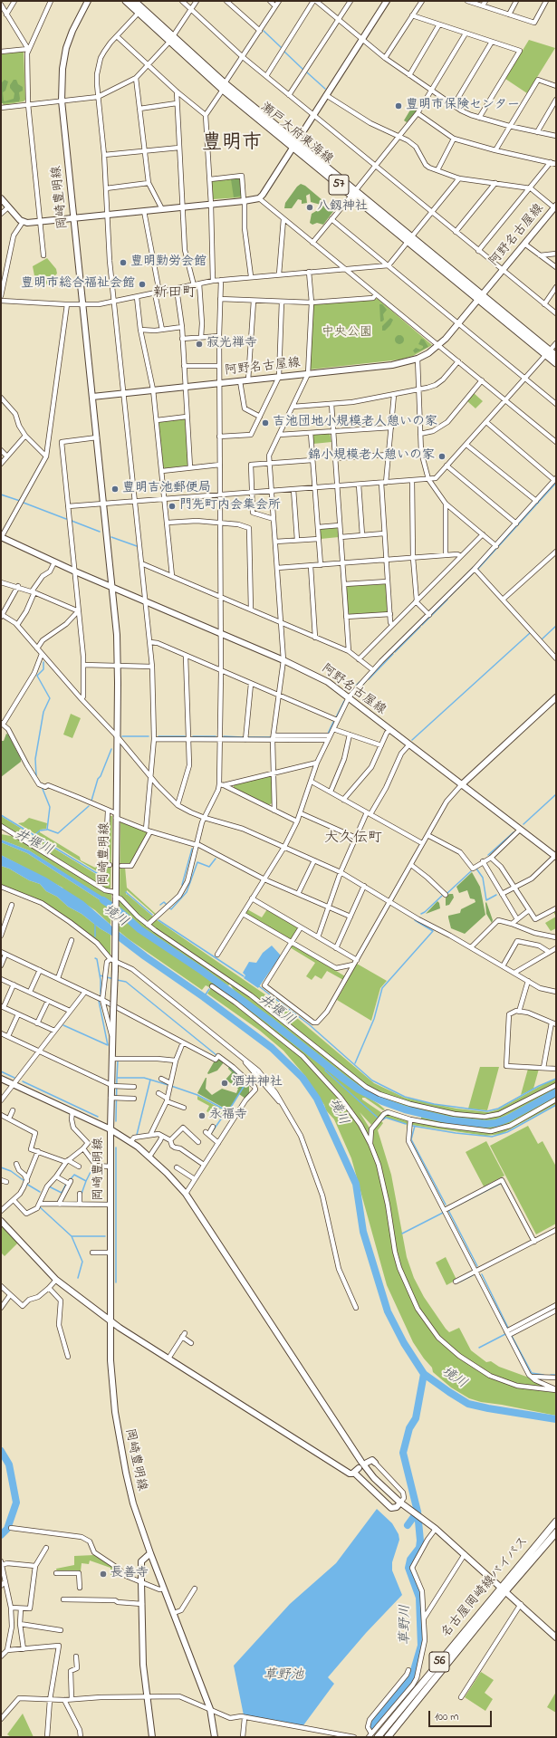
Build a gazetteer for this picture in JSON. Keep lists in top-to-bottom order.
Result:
{
  "streets": {
    "main road": [
      "瀬戸大府東海線",
      "57",
      "岡崎豊明線",
      "阿野名古屋線",
      "名古屋岡崎線バイパス",
      "56"
    ]
  },
  "crossings": [
    ["瀬戸大府東海線", "阿野名古屋線"],
    ["岡崎豊明線", "阿野名古屋線"]
  ],
  "districts": ["豊明市", "新田町", "大久伝町"],
  "water": [
    "井堰川",
    "境川",
    "草野川",
    "草野池"
  ],
  "parks": ["中央公園"],
  "places": [
    "豊明市保険センター",
    "八釼神社",
    "豊明勤労会館",
    "豊明市総合福祉会館",
    "寂光禅寺",
    "吉池団地小規模老人憩いの家",
    "錦小規模老人憩いの家",
    "豊明吉池郵便局",
    "門先町内会集会所",
    "酒井神社",
    "永福寺",
    "長善寺"
  ],
  "scale_bar": "100 m"
}
